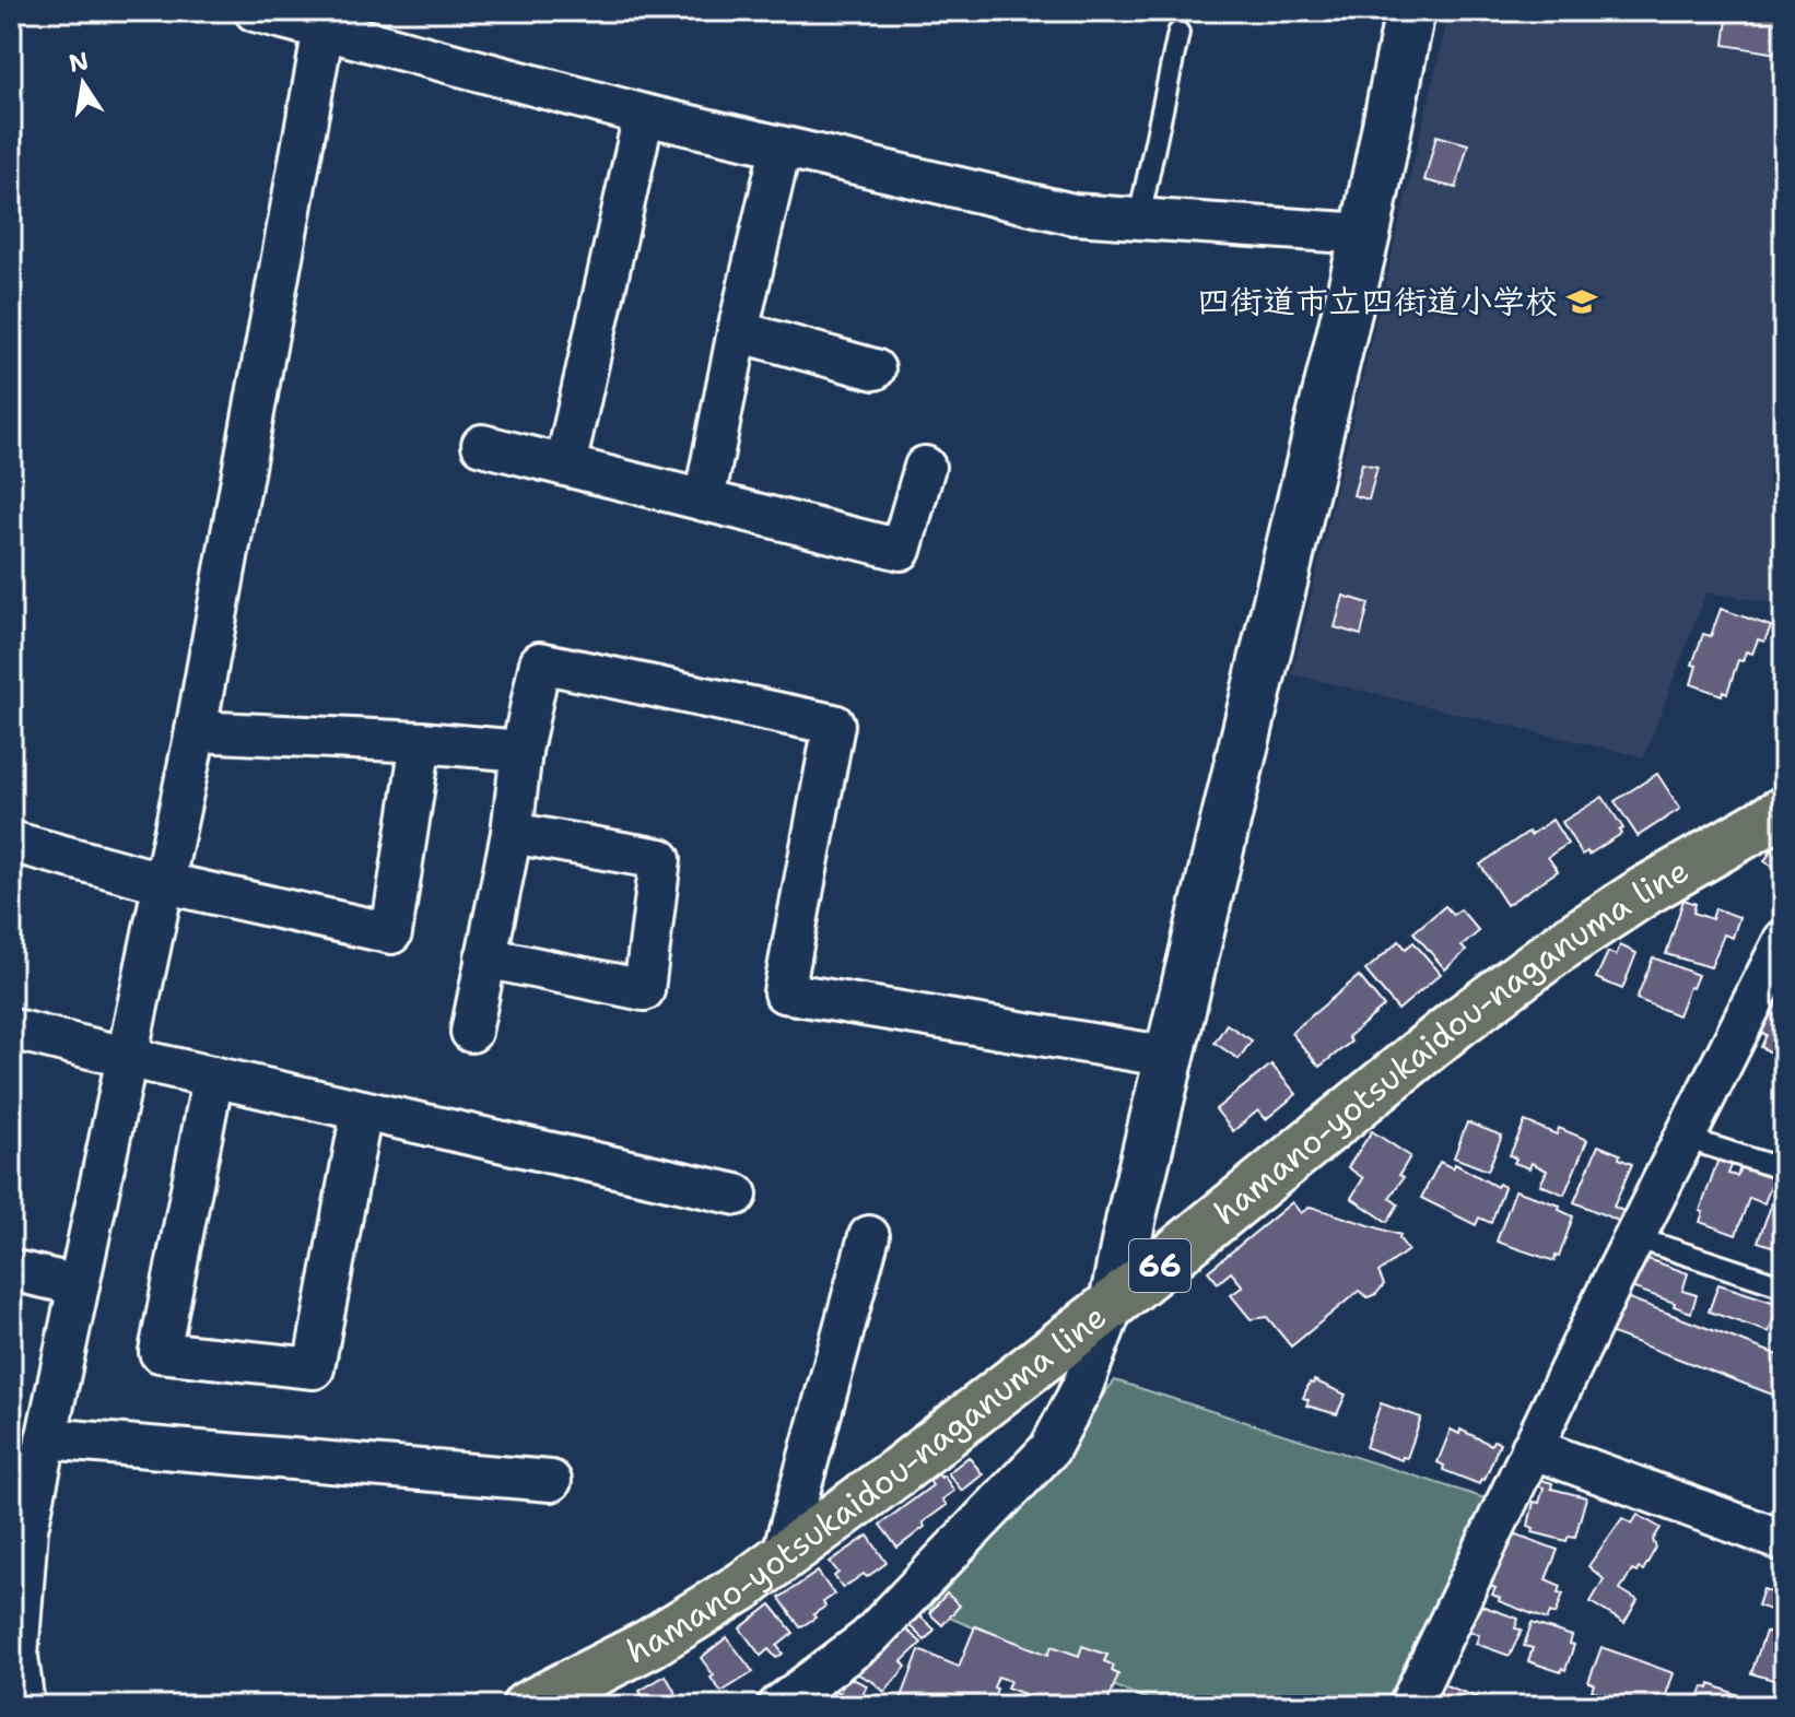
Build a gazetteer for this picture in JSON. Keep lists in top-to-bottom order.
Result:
{
  "streets": {
    "main road": ["hamano-yotsukaidou-naganuma line", "66"]
  },
  "places": {
    "school or university": ["四街道市立四街道小学校"]
  },
  "north": "top"
}
